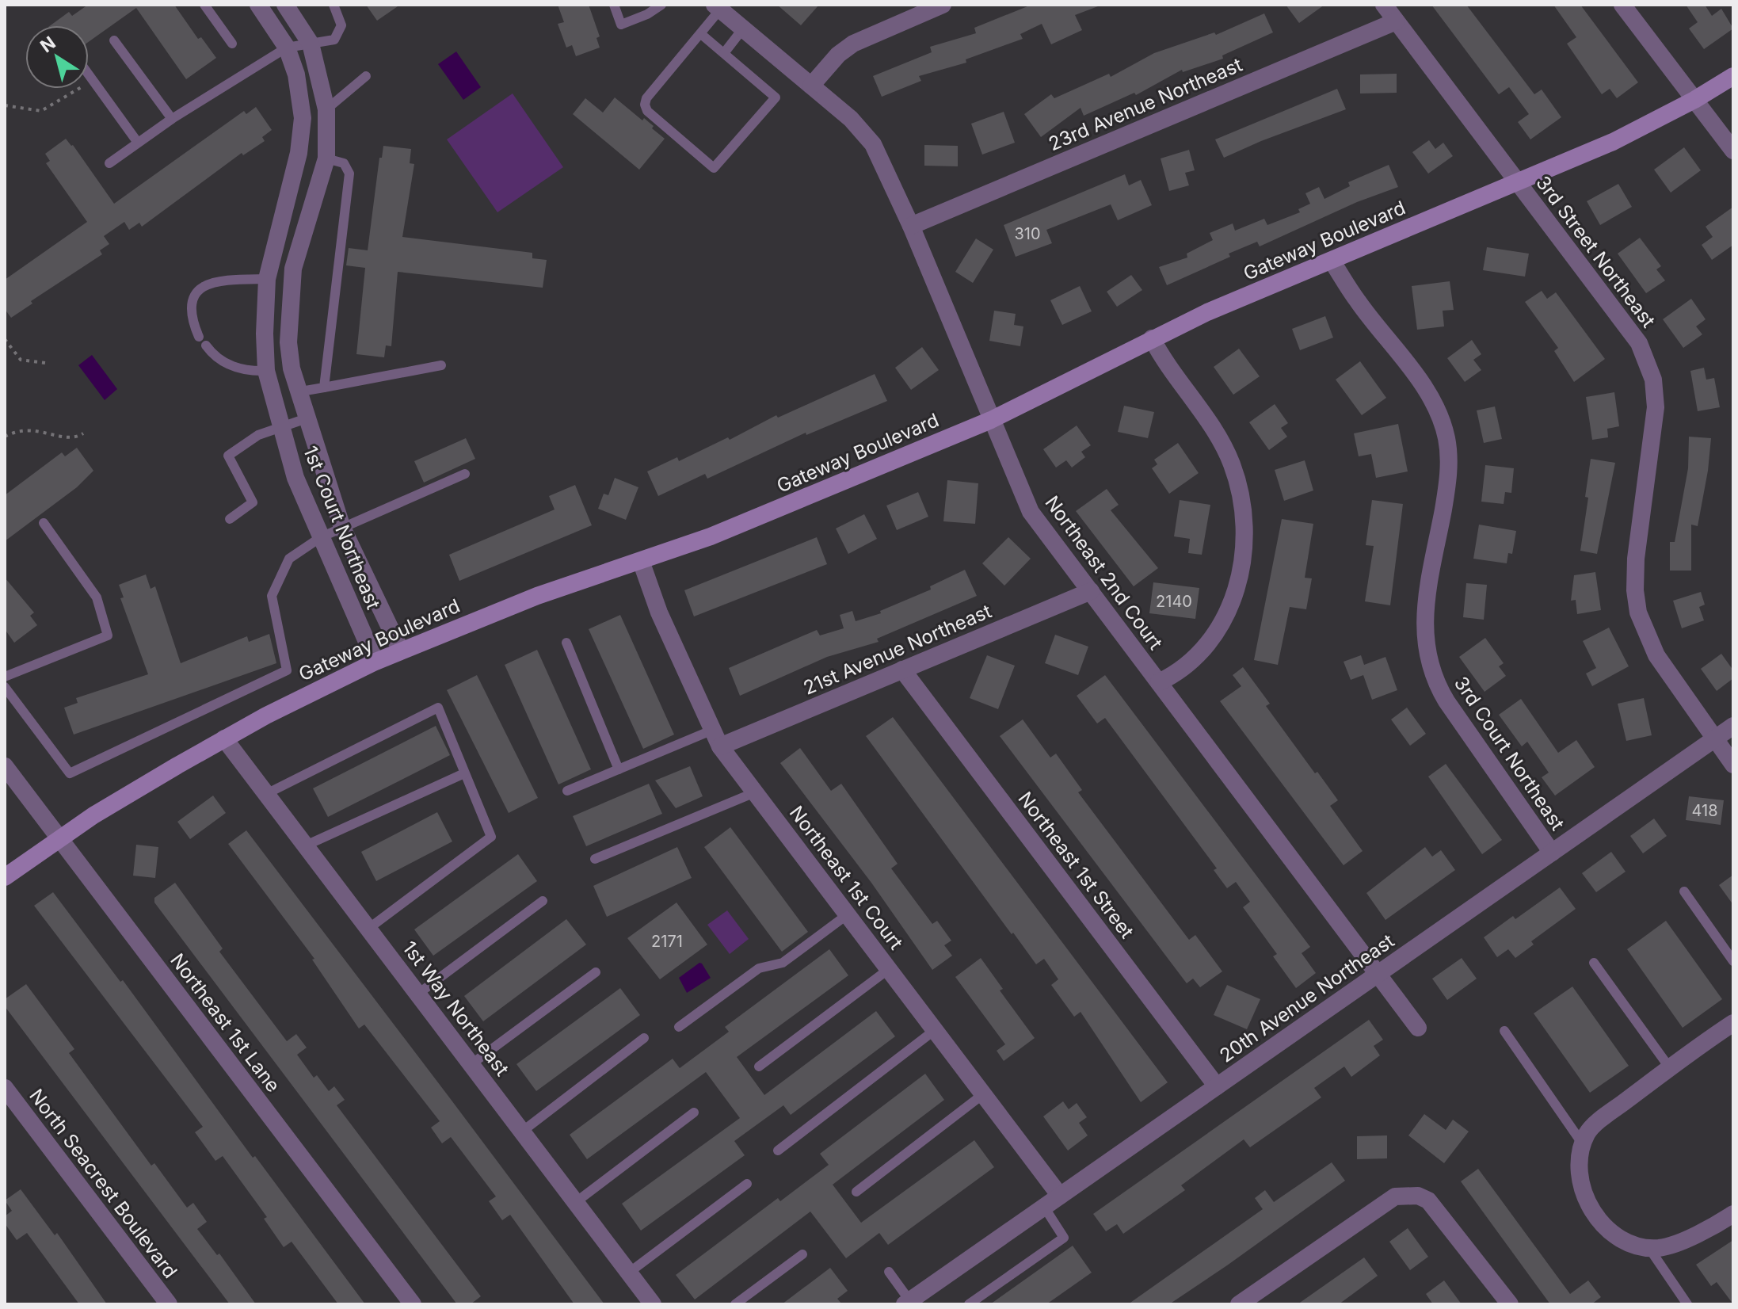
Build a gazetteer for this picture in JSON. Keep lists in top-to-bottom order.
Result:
{
  "streets": {
    "main road": ["Gateway Boulevard"],
    "street": [
      "23rd Avenue Northeast",
      "3rd Street Northeast",
      "1st Court Northeast",
      "Northeast 2nd Court",
      "21st Avenue Northeast",
      "3rd Court Northeast",
      "Northeast 1st Street",
      "Northeast 1st Court",
      "20th Avenue Northeast",
      "1st Way Northeast",
      "Northeast 1st Lane",
      "North Seacrest Boulevard"
    ]
  },
  "crossings": [
    ["23rd Avenue Northeast", "3rd Street Northeast"],
    ["23rd Avenue Northeast", "Northeast 2nd Court"],
    ["Gateway Boulevard", "3rd Street Northeast"],
    ["Gateway Boulevard", "1st Court Northeast"],
    ["Gateway Boulevard", "Northeast 2nd Court"],
    ["Gateway Boulevard", "3rd Court Northeast"],
    ["Gateway Boulevard", "Northeast 1st Court"],
    ["Gateway Boulevard", "1st Way Northeast"],
    ["Gateway Boulevard", "Northeast 1st Lane"],
    ["3rd Street Northeast", "20th Avenue Northeast"],
    ["Northeast 2nd Court", "21st Avenue Northeast"],
    ["Northeast 2nd Court", "20th Avenue Northeast"],
    ["21st Avenue Northeast", "Northeast 1st Street"],
    ["21st Avenue Northeast", "Northeast 1st Court"],
    ["3rd Court Northeast", "20th Avenue Northeast"],
    ["Northeast 1st Street", "20th Avenue Northeast"],
    ["Northeast 1st Court", "20th Avenue Northeast"]
  ],
  "house_numbers": [
    "310",
    "2140",
    "418",
    "2171"
  ],
  "north": "top left"
}
